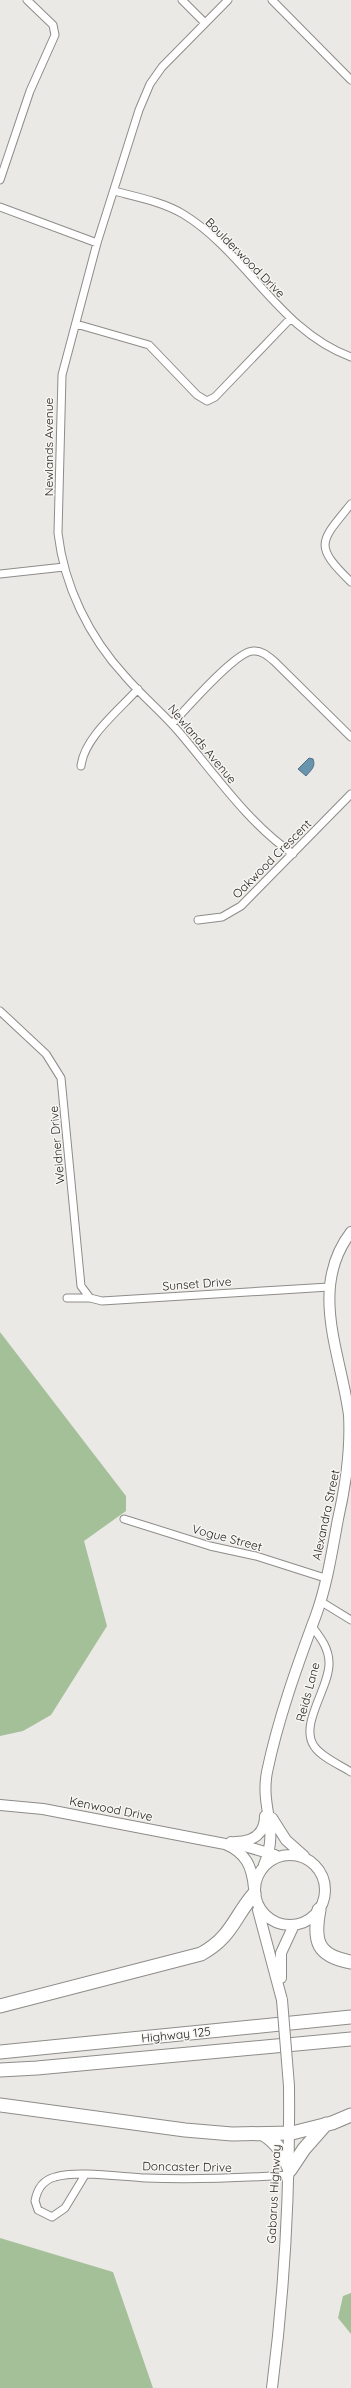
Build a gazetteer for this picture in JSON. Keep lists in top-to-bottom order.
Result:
{
  "streets": {
    "highway": ["Highway 125"],
    "main road": ["Alexandra Street", "Kenwood Drive", "Gabarus Highway"],
    "street": [
      "Boulderwood Drive",
      "Newlands Avenue",
      "Oakwood Crescent",
      "Weidner Drive",
      "Sunset Drive",
      "Vogue Street",
      "Reids Lane",
      "Doncaster Drive"
    ]
  },
  "crossings": [
    ["Boulderwood Drive", "Newlands Avenue"],
    ["Newlands Avenue", "Oakwood Crescent"],
    ["Weidner Drive", "Sunset Drive"],
    ["Sunset Drive", "Alexandra Street"],
    ["Alexandra Street", "Vogue Street"],
    ["Alexandra Street", "Reids Lane"],
    ["Alexandra Street", "Kenwood Drive"],
    ["Alexandra Street", "Gabarus Highway"],
    ["Kenwood Drive", "Gabarus Highway"],
    ["Doncaster Drive", "Gabarus Highway"]
  ]
}
